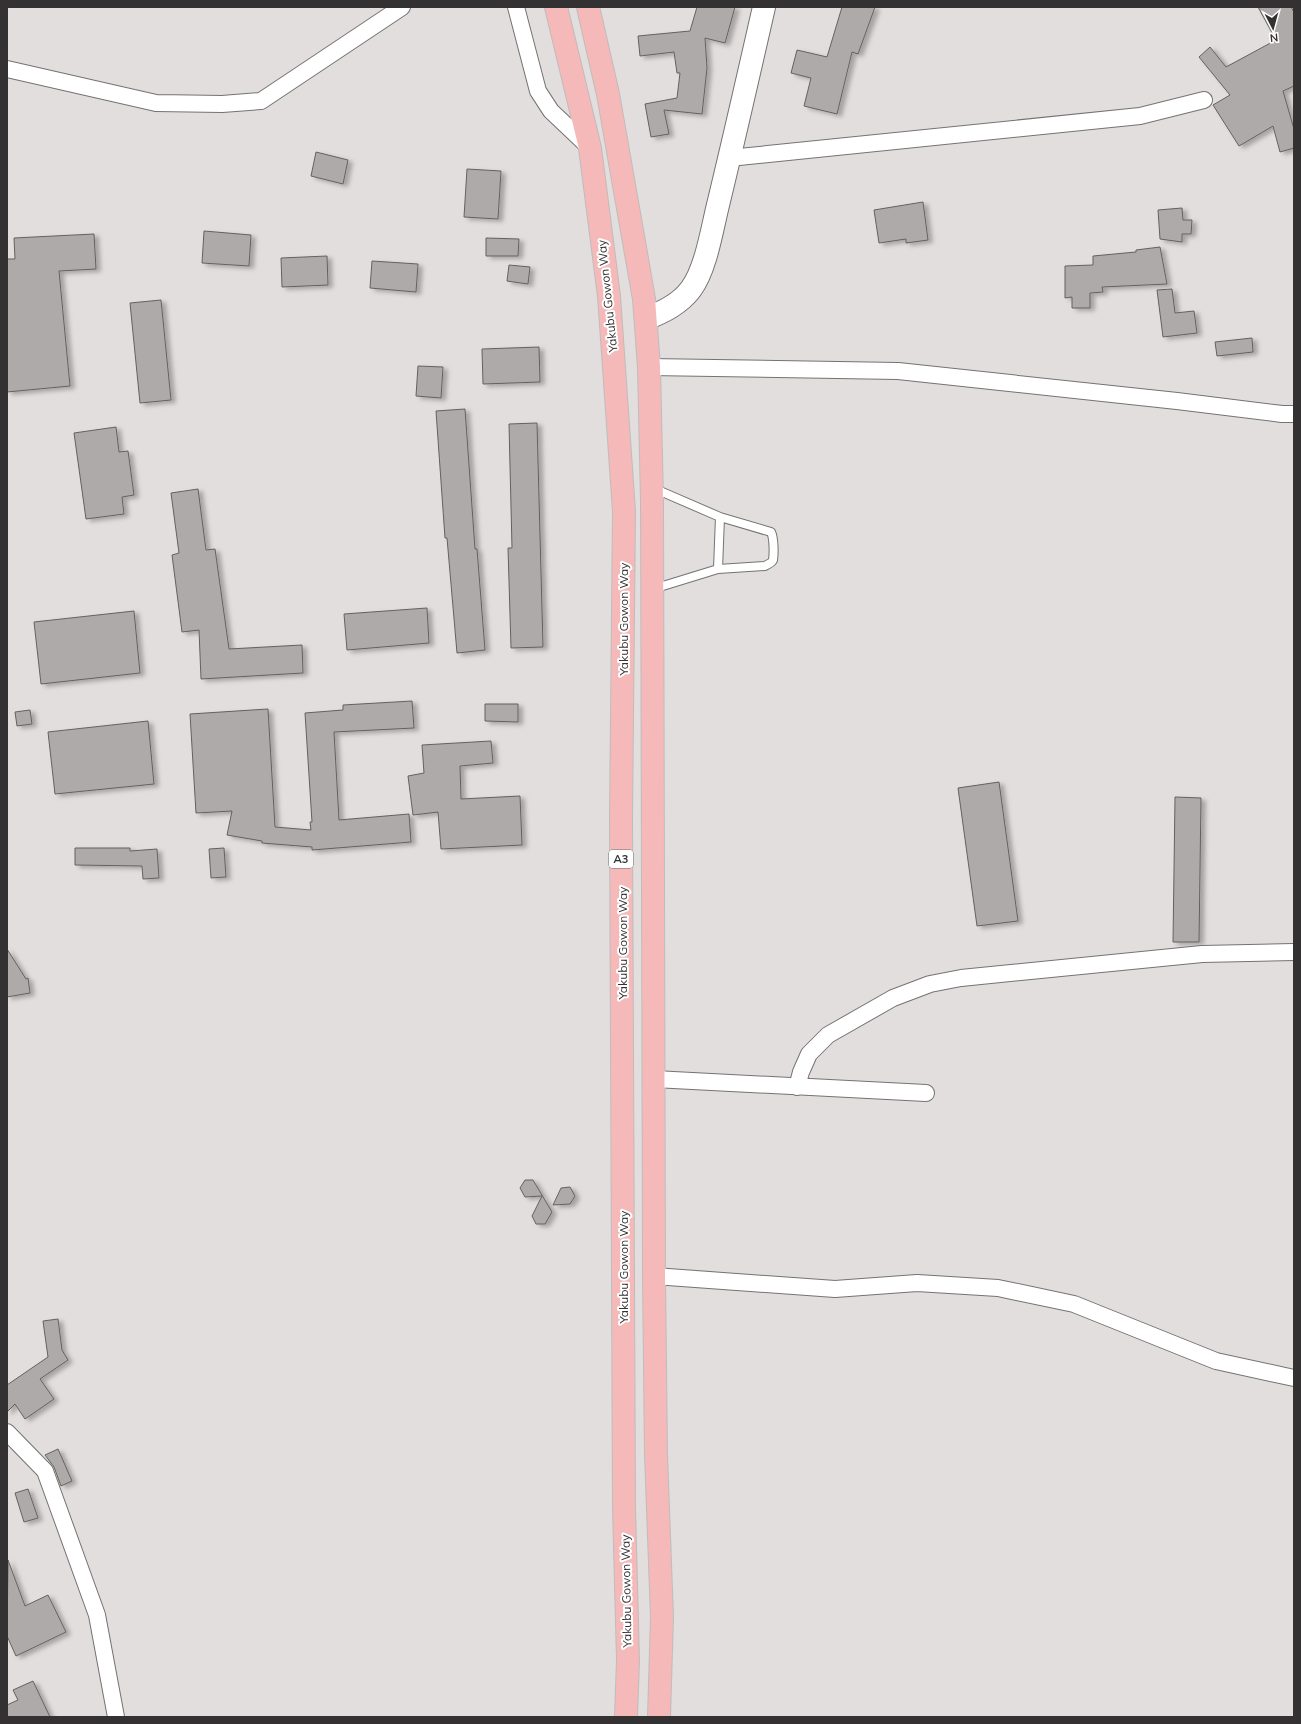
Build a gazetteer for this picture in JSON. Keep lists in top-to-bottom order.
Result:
{
  "streets": {
    "highway": ["Yakubu Gowon Way", "A3"]
  },
  "north": "bottom"
}
